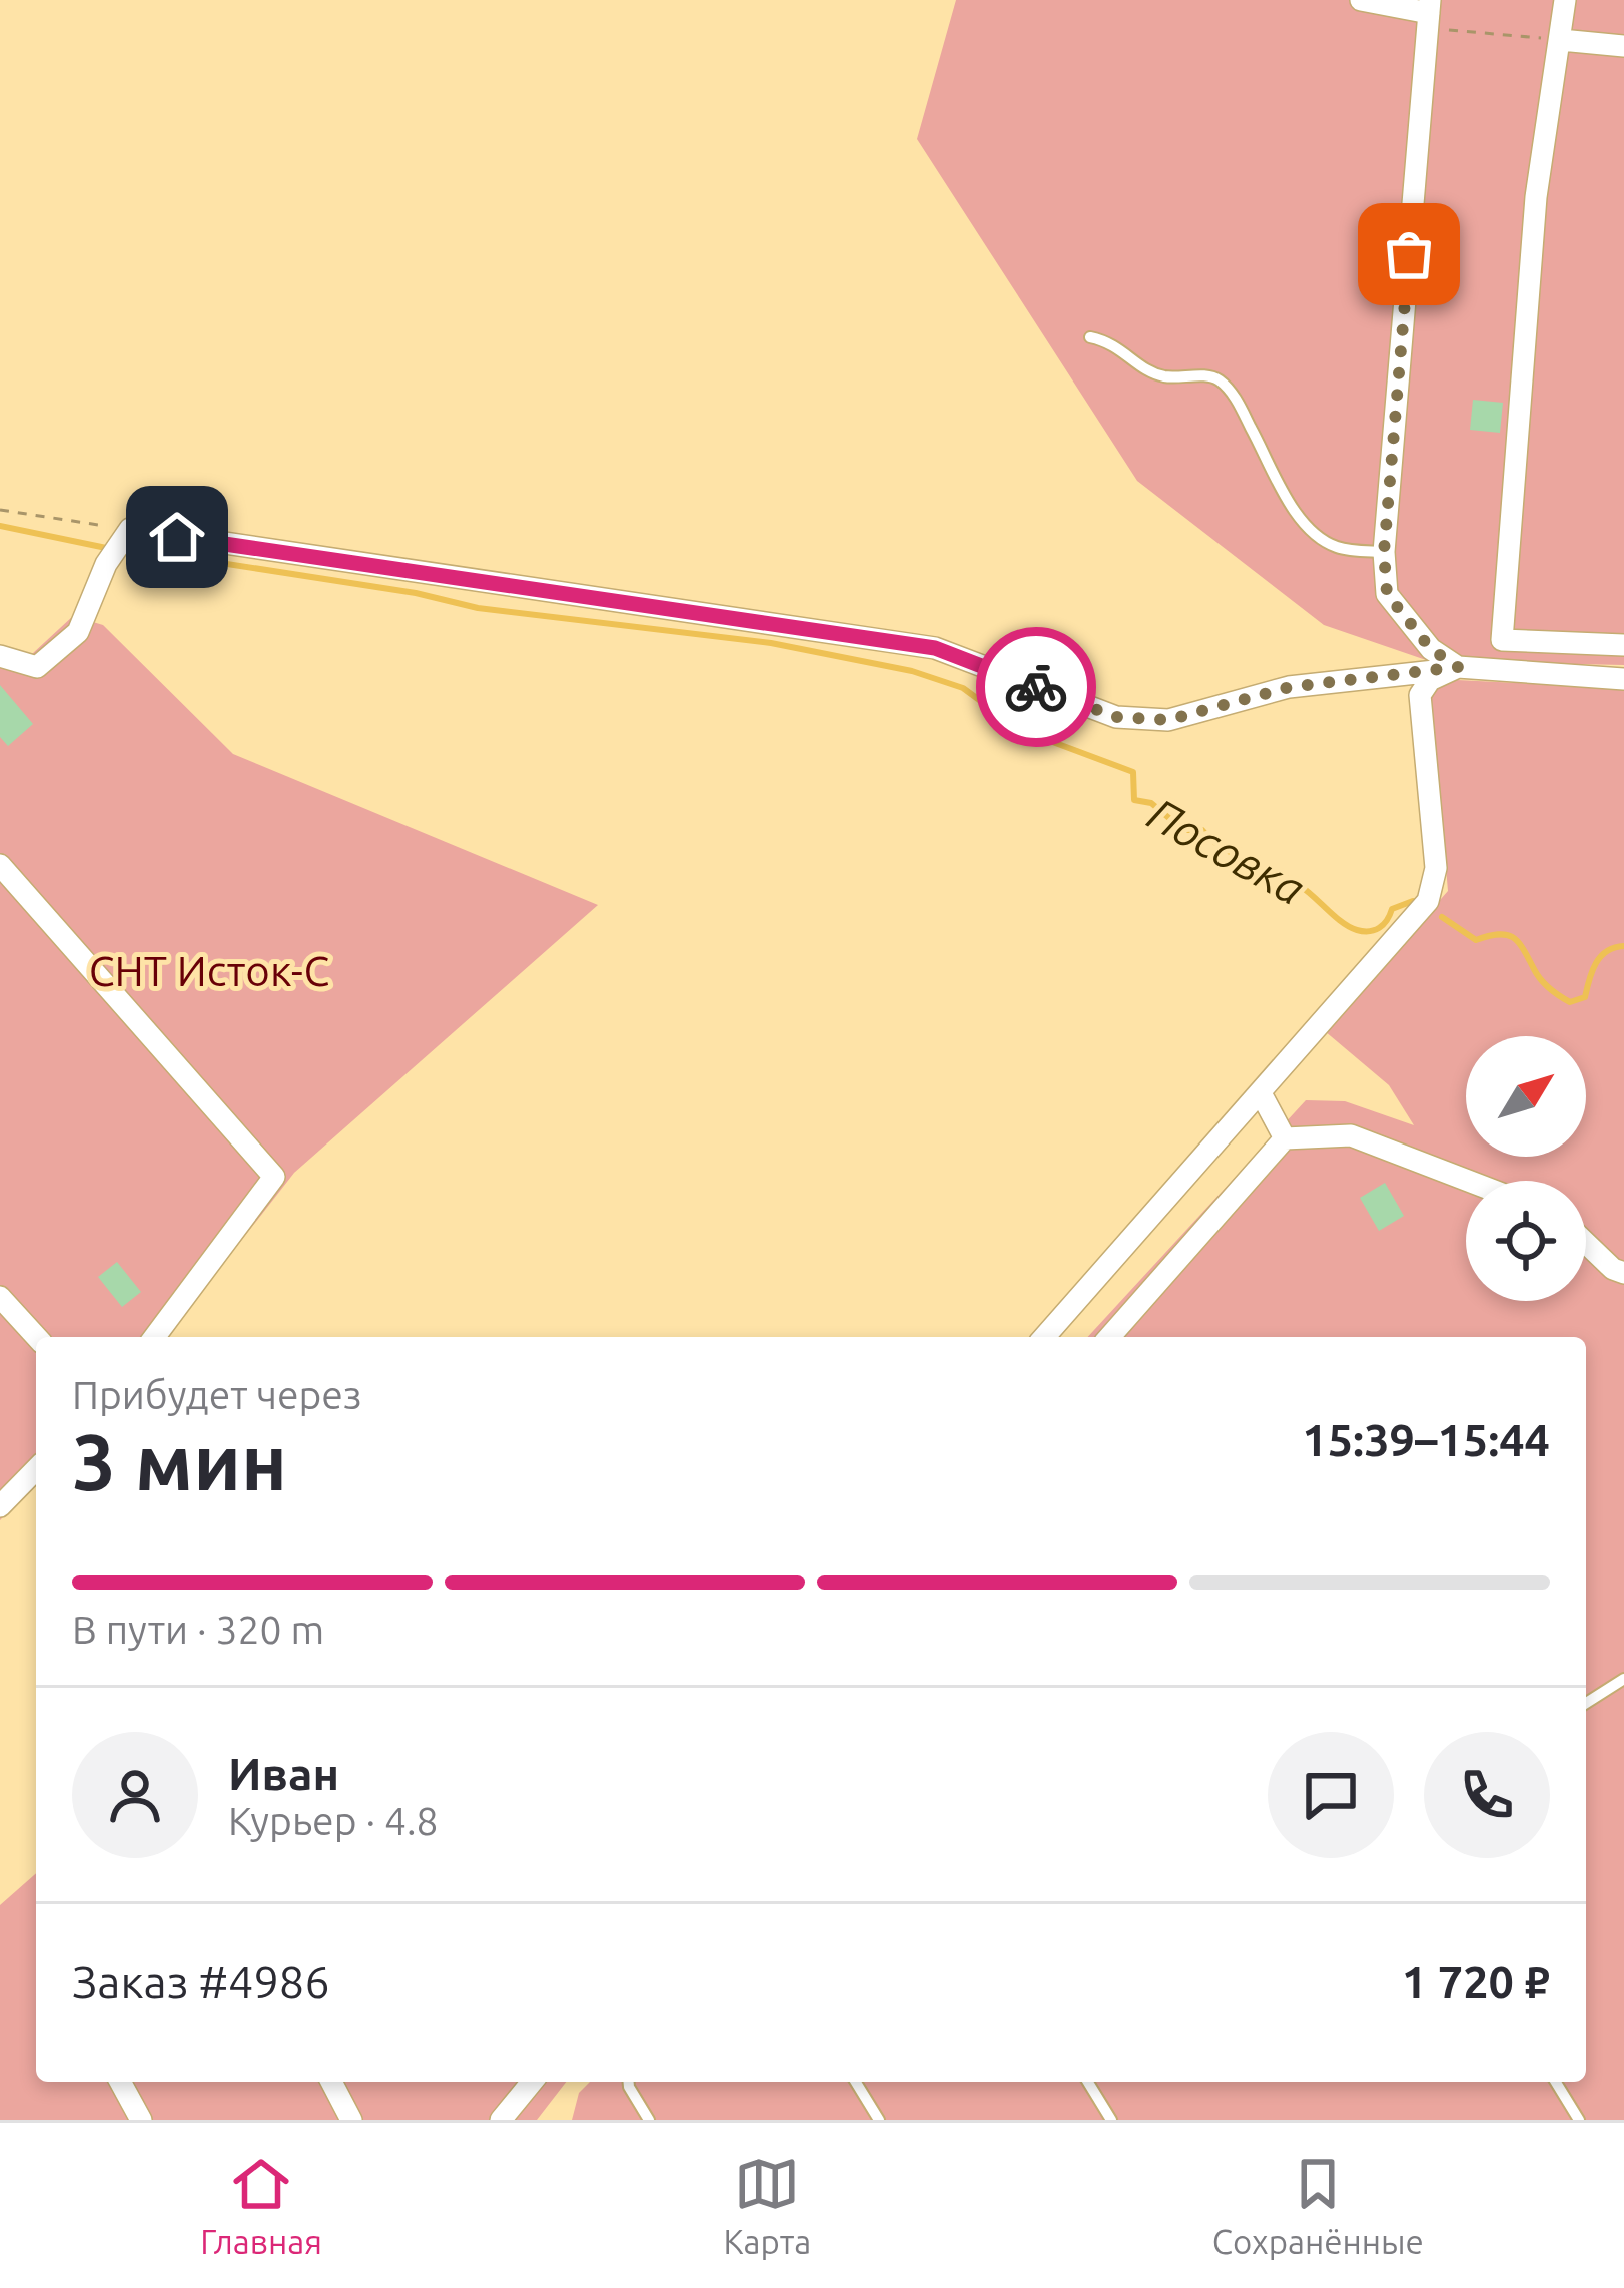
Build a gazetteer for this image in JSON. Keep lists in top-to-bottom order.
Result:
{
  "water": ["Посовка"],
  "parks": ["СНТ Исток-С"],
  "north": "top right",
  "page": {
    "heading": ["3 мин", "Прибудет через", "15:39–15:44"],
    "panel": [
      "Иван",
      "Курьер · 4.8",
      "Заказ #4986",
      "1 720 ₽"
    ],
    "bar": "В пути · 320 m",
    "tabs": ["Главная", "Карта", "Сохранённые"]
  }
}
